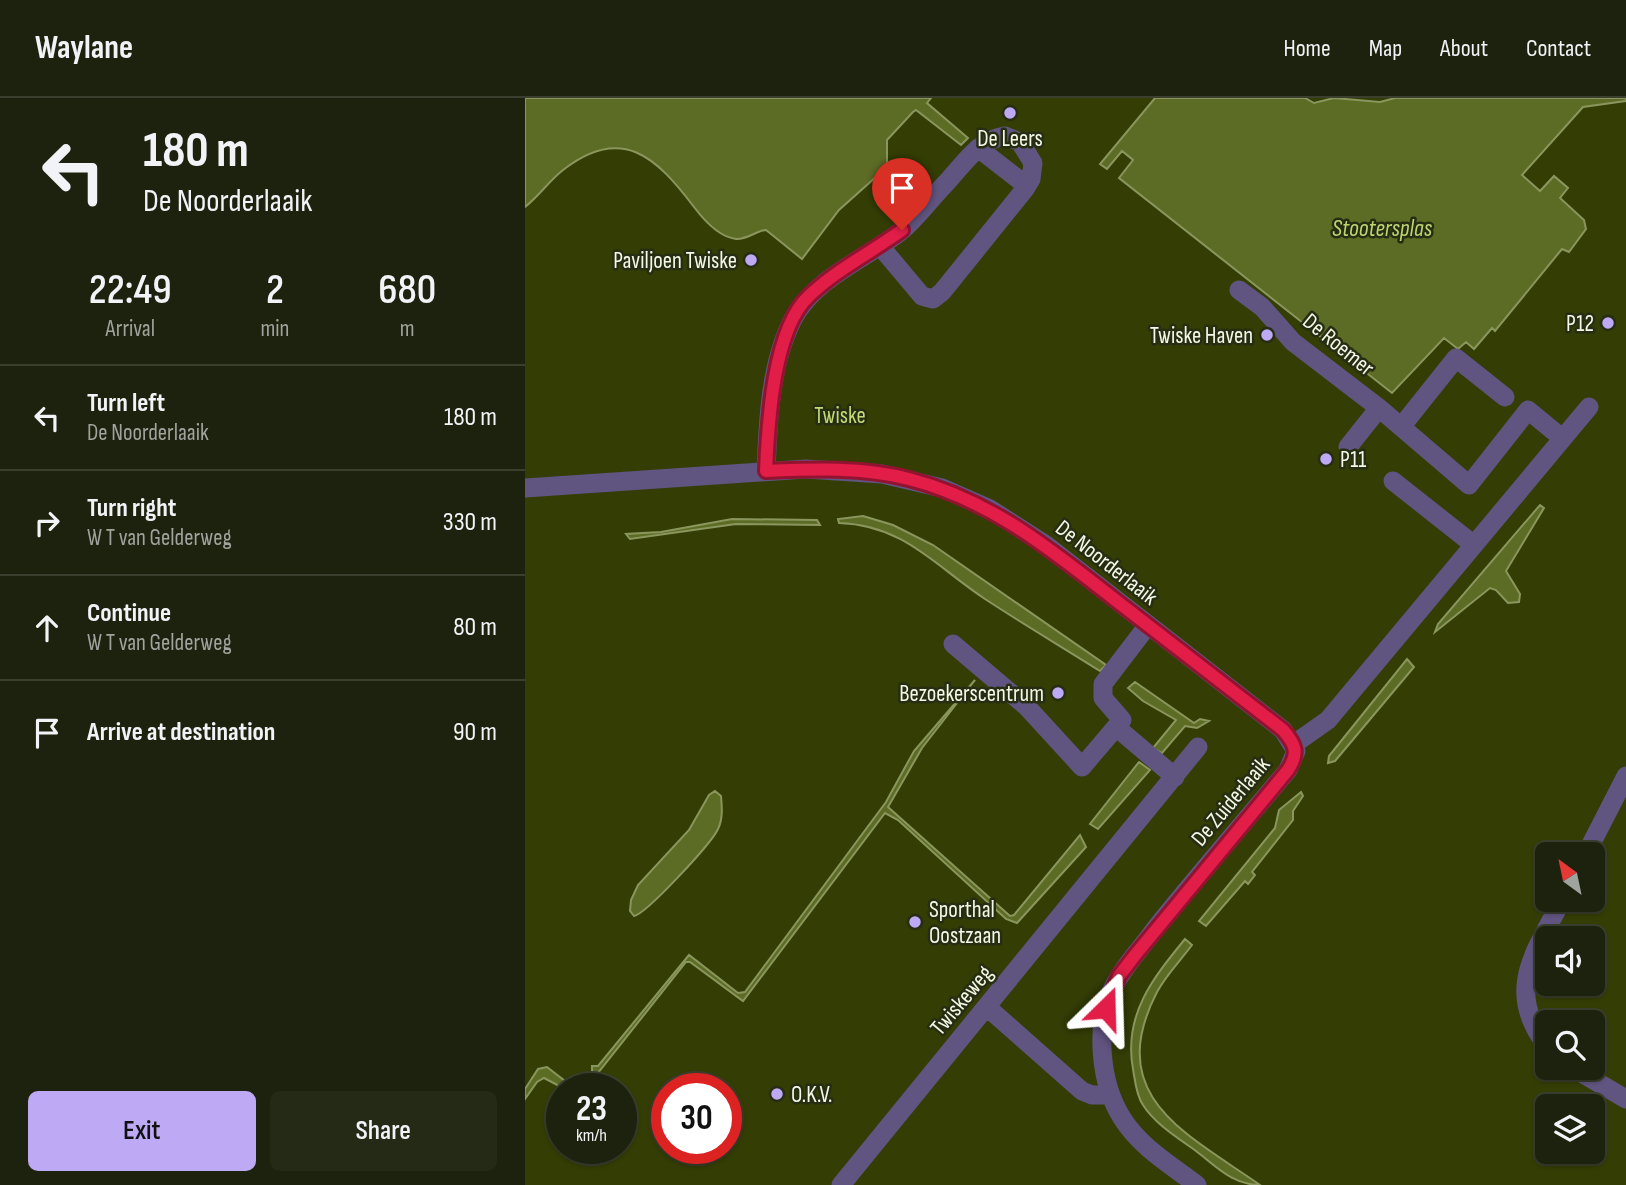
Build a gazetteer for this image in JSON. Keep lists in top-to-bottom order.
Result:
{
  "streets": {
    "street": [
      "De Roemer",
      "De Noorderlaaik",
      "De Zuiderlaaik",
      "Twiskeweg"
    ]
  },
  "crossings": [
    ["De Roemer", "De Zuiderlaaik"],
    ["De Noorderlaaik", "De Zuiderlaaik"]
  ],
  "water": ["Stootersplas"],
  "parks": ["Twiske"],
  "places": [
    "De Leers",
    "Paviljoen Twiske",
    "P12",
    "Twiske Haven",
    "P11",
    "Bezoekerscentrum",
    "Sporthal Oostzaan",
    "O.K.V."
  ],
  "north": "top left",
  "page": {
    "header": "Waylane",
    "nav": [
      "Home",
      "Map",
      "About",
      "Contact"
    ],
    "turn": ["180 m", "De Noorderlaaik"],
    "eta": [
      "22:49",
      "Arrival",
      "2",
      "min",
      "680",
      "m"
    ],
    "list": [
      {
        "name": "Turn left",
        "note": "De Noorderlaaik",
        "value": "180 m"
      },
      {
        "name": "Turn right",
        "note": "W T van Gelderweg",
        "value": "330 m"
      },
      {
        "name": "Continue",
        "note": "W T van Gelderweg",
        "value": "80 m"
      },
      {
        "name": "Arrive at destination",
        "value": "90 m"
      }
    ],
    "speed": "23 km/h",
    "limit": "30",
    "buttons": ["Exit", "Share"]
  }
}
